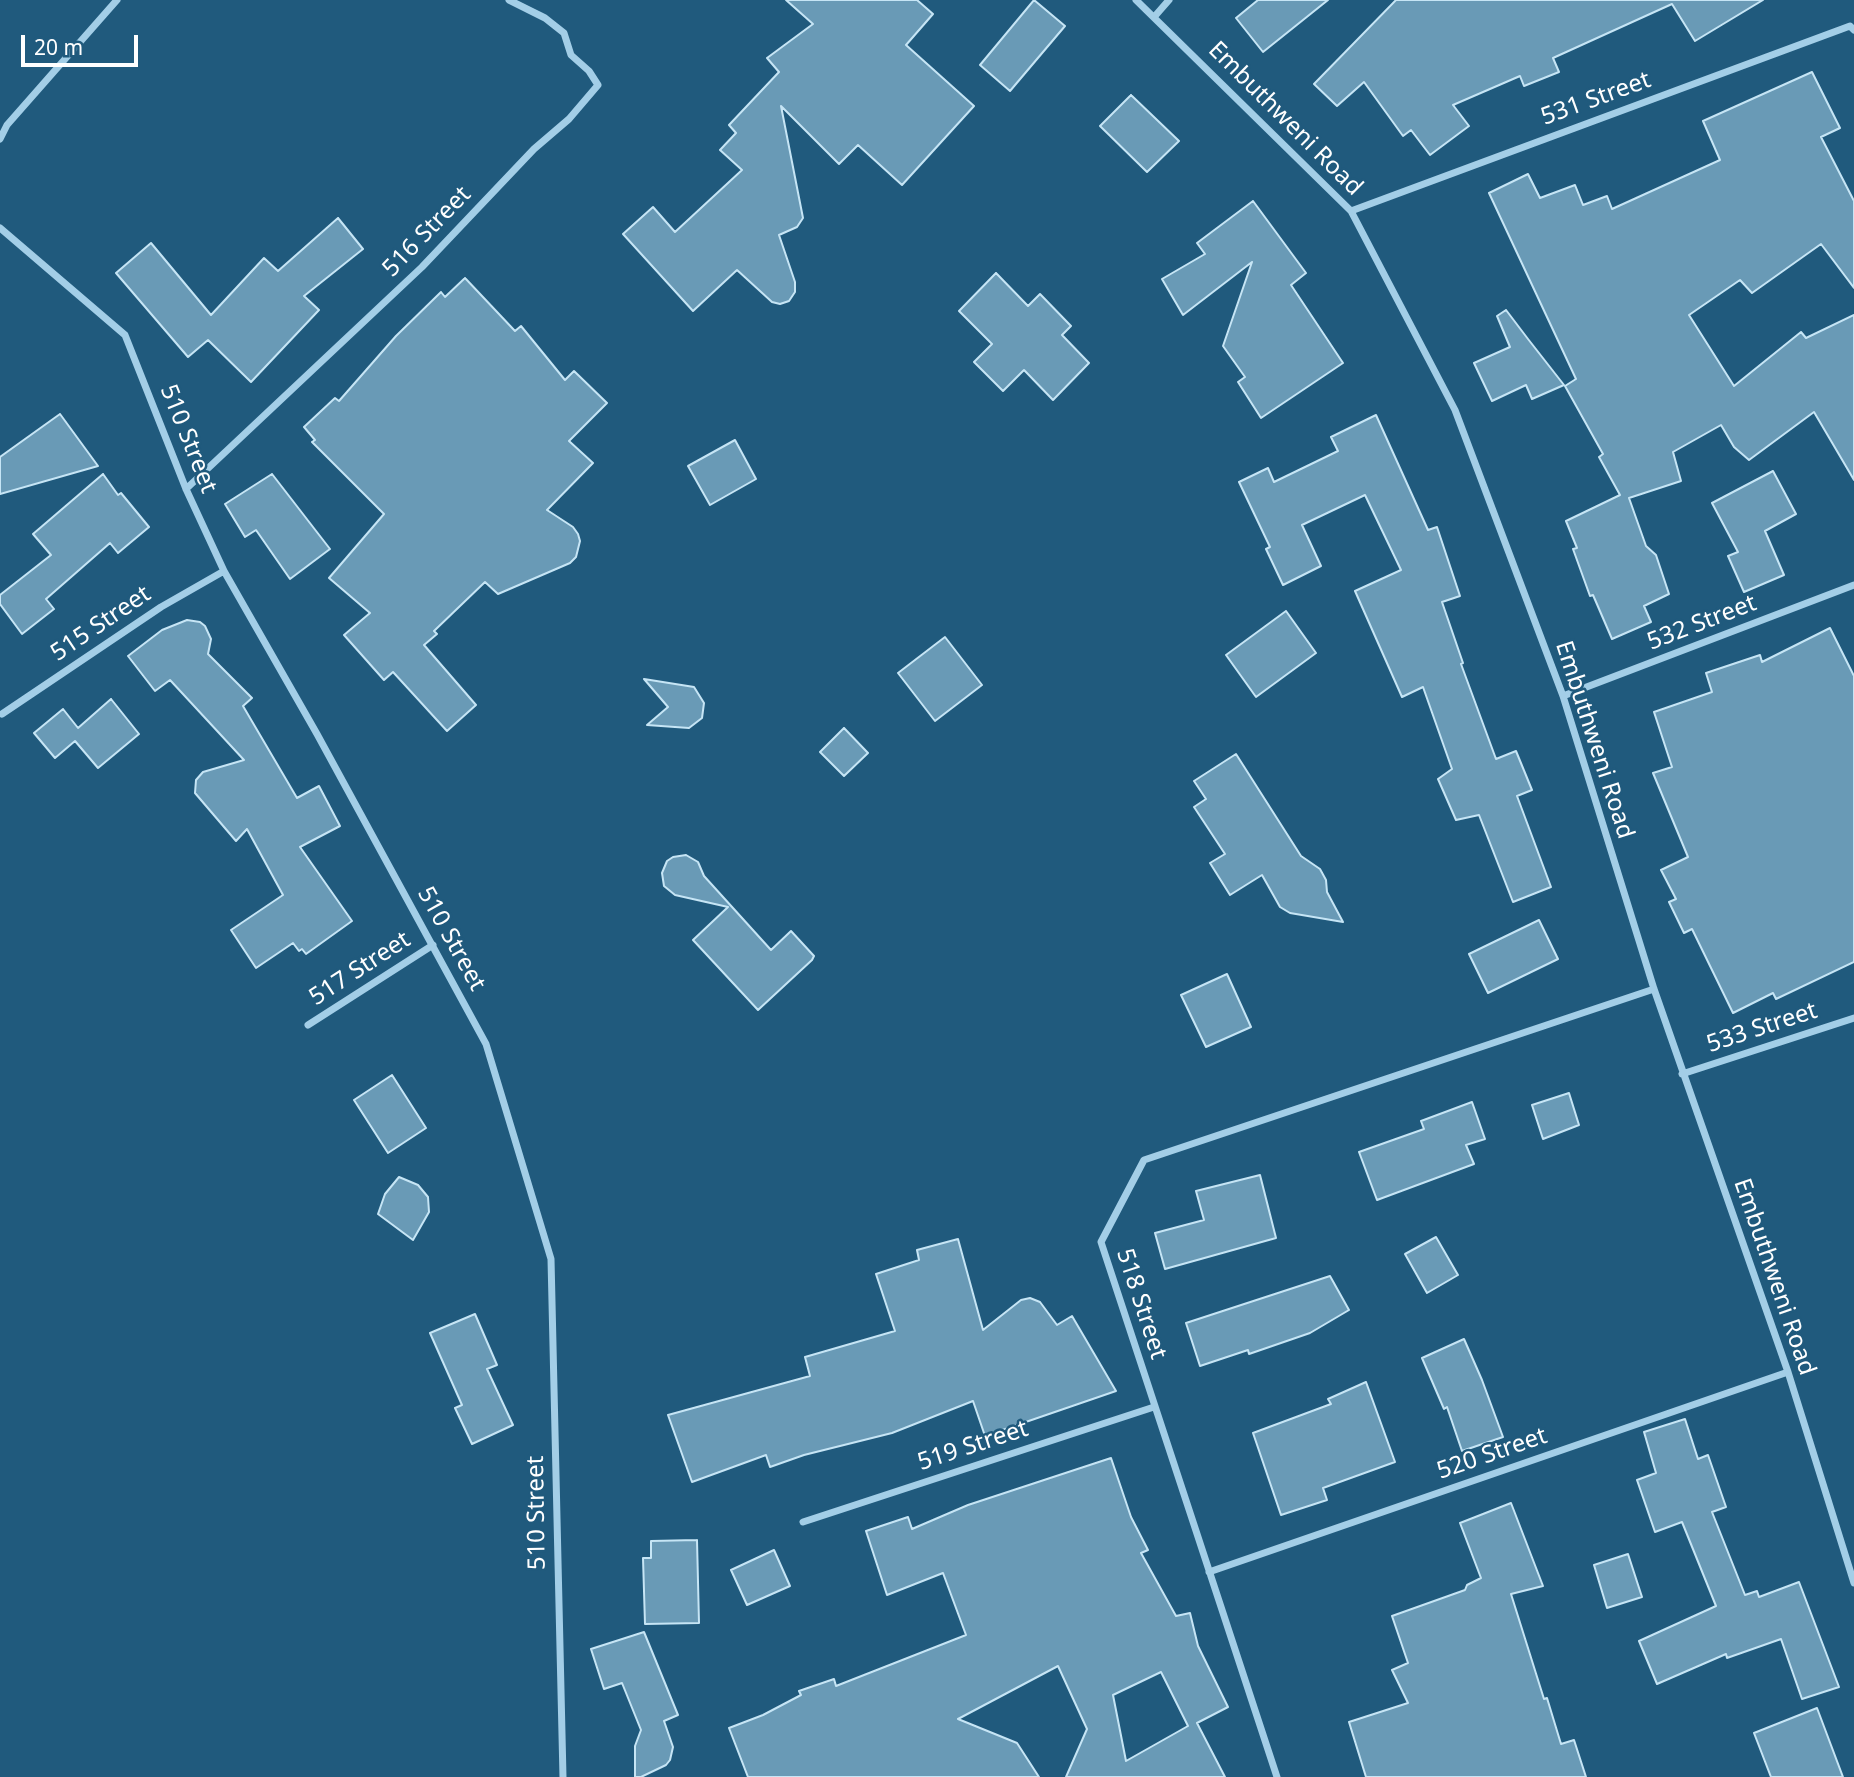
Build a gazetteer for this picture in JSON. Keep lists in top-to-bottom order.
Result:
{
  "streets": {
    "street": [
      "531 Street",
      "Embuthweni Road",
      "516 Street",
      "510 Street",
      "532 Street",
      "515 Street",
      "517 Street",
      "533 Street",
      "518 Street",
      "519 Street",
      "520 Street"
    ]
  },
  "crossings": [
    ["531 Street", "Embuthweni Road"],
    ["Embuthweni Road", "532 Street"],
    ["Embuthweni Road", "533 Street"],
    ["Embuthweni Road", "518 Street"],
    ["Embuthweni Road", "520 Street"],
    ["516 Street", "510 Street"],
    ["510 Street", "515 Street"],
    ["510 Street", "517 Street"],
    ["518 Street", "519 Street"],
    ["518 Street", "520 Street"]
  ],
  "scale_bar": "20 m"
}
